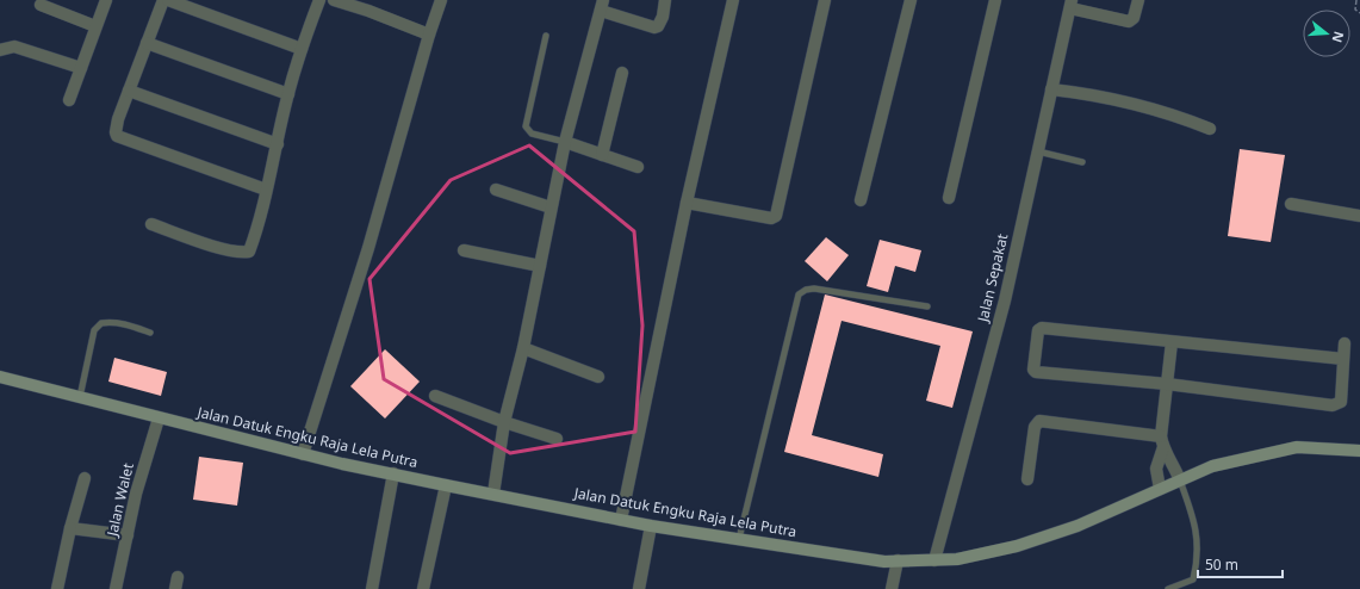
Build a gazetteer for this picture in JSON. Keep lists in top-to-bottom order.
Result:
{
  "streets": {
    "street": ["Jalan Sepakat", "Jalan Datuk Engku Raja Lela Putra", "Jalan Walet"]
  },
  "crossings": [
    ["Jalan Sepakat", "Jalan Datuk Engku Raja Lela Putra"],
    ["Jalan Datuk Engku Raja Lela Putra", "Jalan Walet"]
  ],
  "scale_bar": "50 m",
  "north": "right"
}
